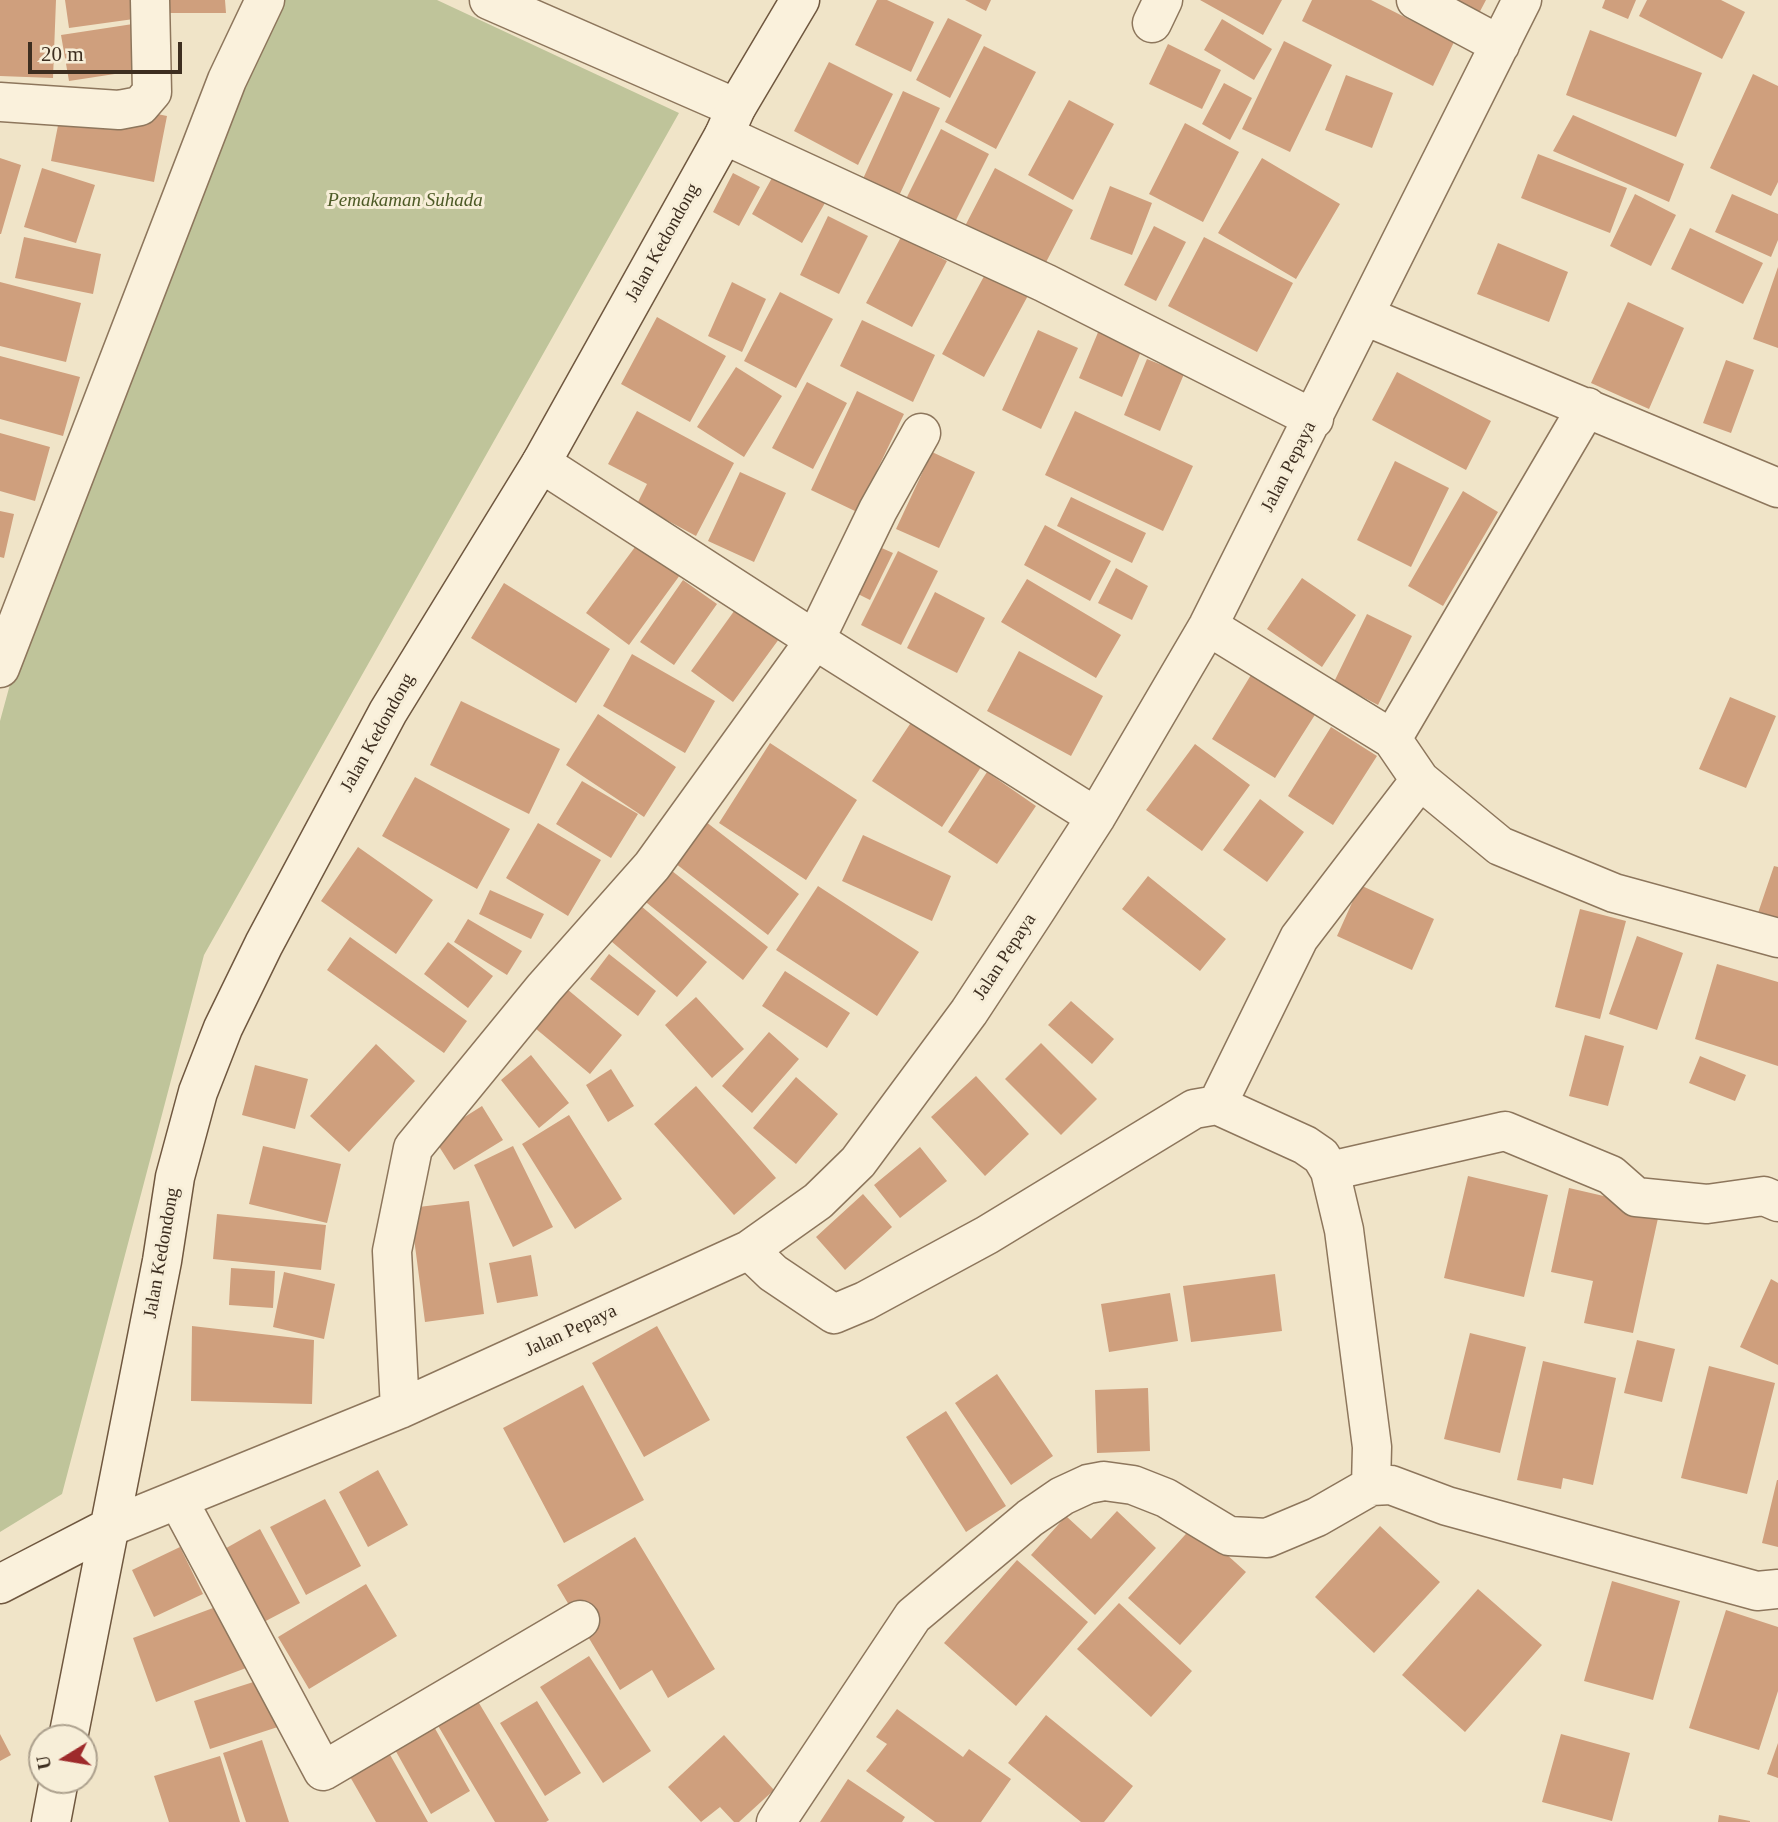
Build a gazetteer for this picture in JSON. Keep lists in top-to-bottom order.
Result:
{
  "streets": {
    "street": ["Jalan Kedondong", "Jalan Pepaya"]
  },
  "crossings": [
    ["Jalan Kedondong", "Jalan Pepaya"]
  ],
  "parks": ["Pemakaman Suhada"],
  "scale_bar": "20 m",
  "north": "left"
}
